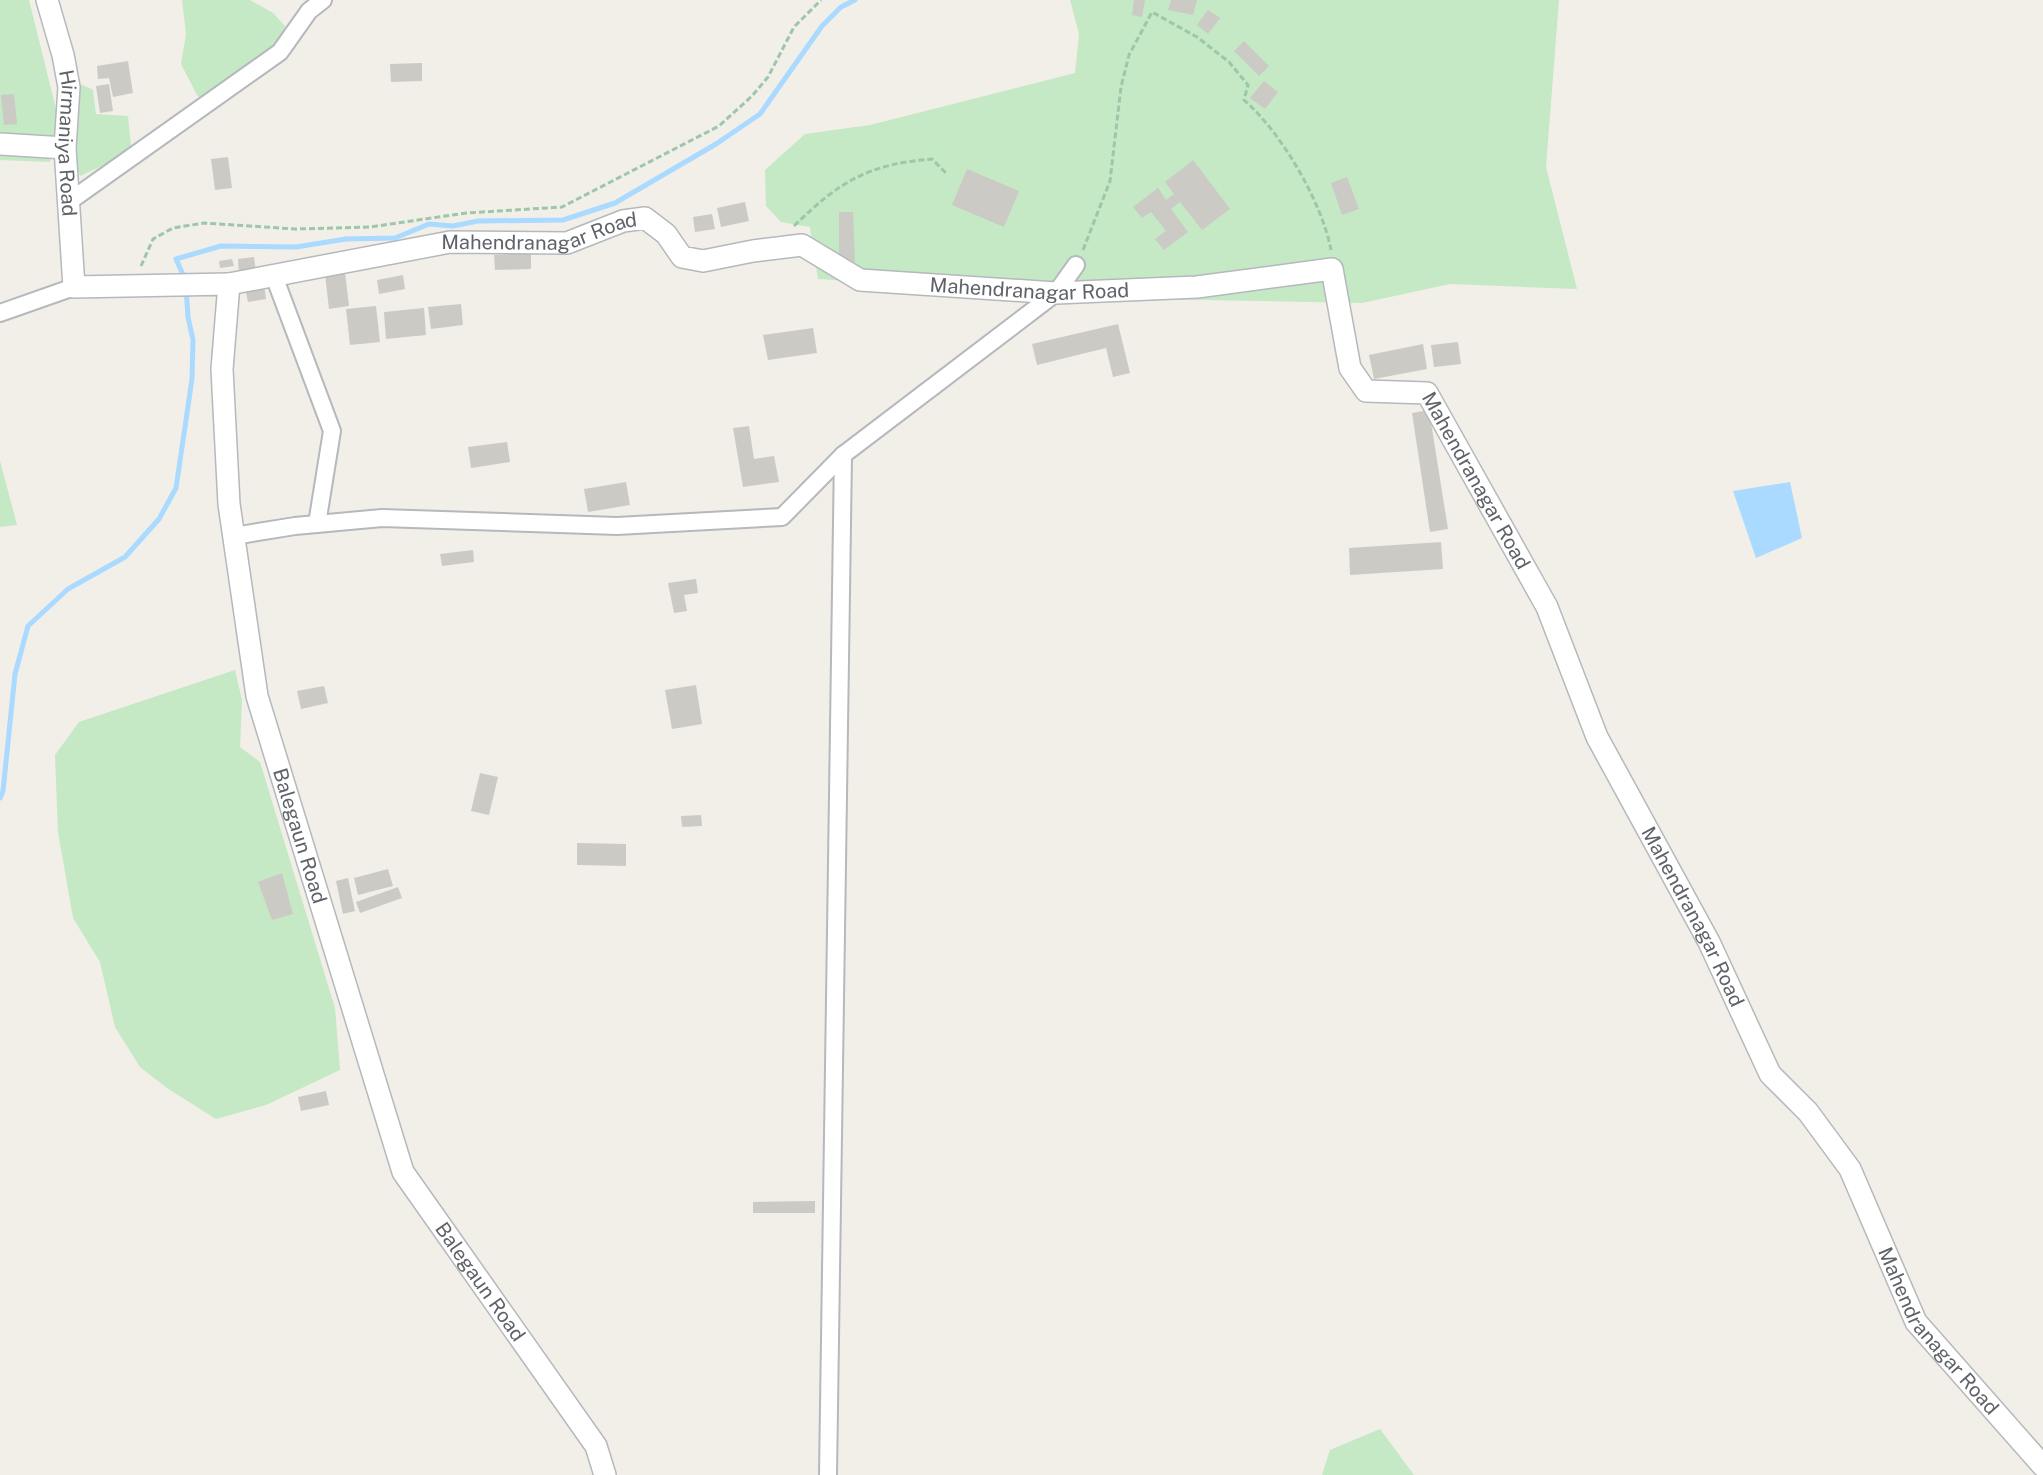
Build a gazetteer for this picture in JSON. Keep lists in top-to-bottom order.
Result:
{
  "streets": {
    "street": ["Hirmaniya Road", "Mahendranagar Road", "Balegaun Road"]
  },
  "crossings": [
    ["Mahendranagar Road", "Balegaun Road"]
  ]
}
